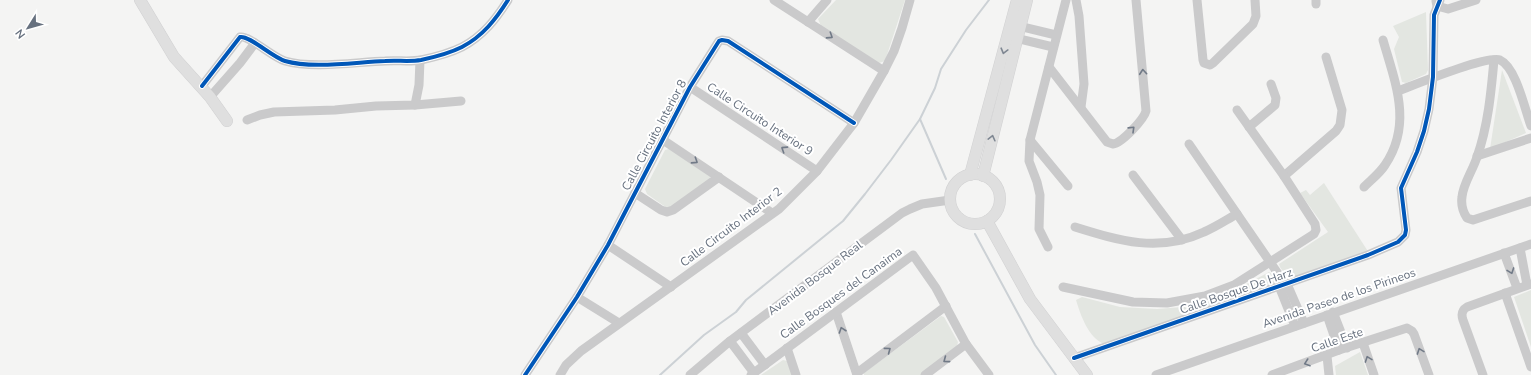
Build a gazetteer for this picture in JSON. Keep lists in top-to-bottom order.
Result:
{
  "streets": {
    "street": [
      "Calle Circuito Interior 9",
      "Calle Circuito Interior 8",
      "Calle Circuito Interior 2",
      "Avenida Bosque Real",
      "Calle Bosque De Harz",
      "Calle Bosques del Canaima",
      "Avenida Paseo de los Pirineos",
      "Calle Este"
    ]
  },
  "crossings": [
    ["Calle Circuito Interior 9", "Calle Circuito Interior 8"],
    ["Calle Circuito Interior 9", "Calle Circuito Interior 2"],
    ["Calle Circuito Interior 8", "Calle Circuito Interior 2"],
    ["Avenida Bosque Real", "Calle Bosques del Canaima"]
  ],
  "north": "bottom left"
}
